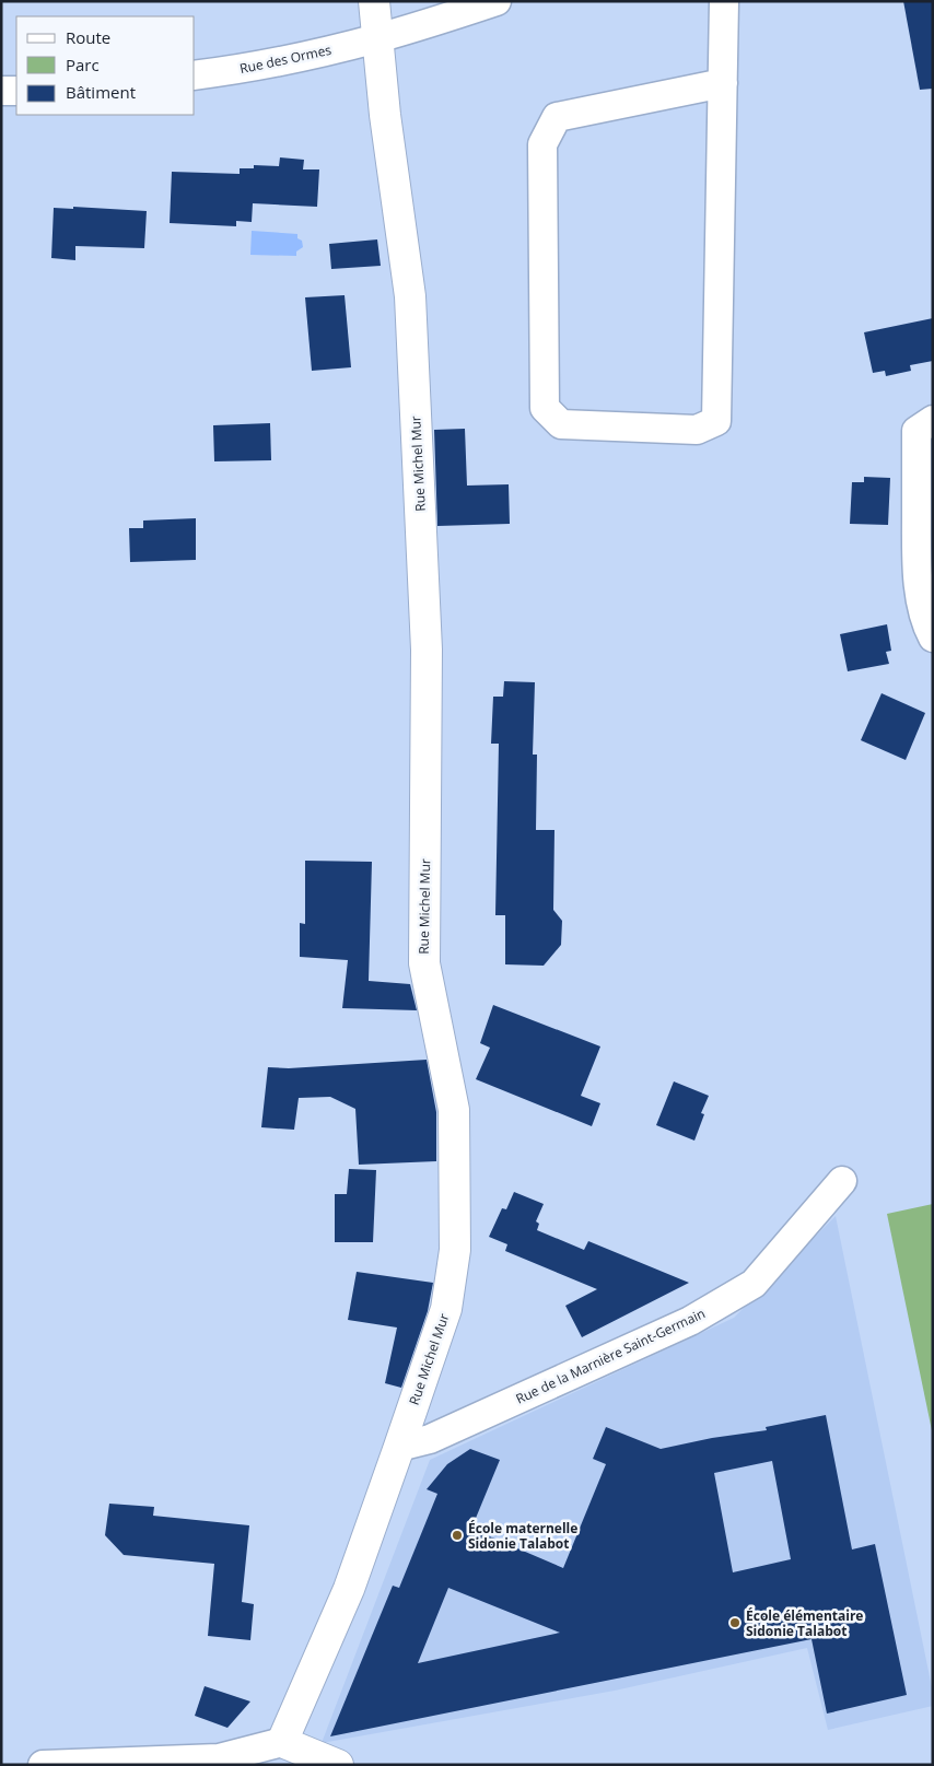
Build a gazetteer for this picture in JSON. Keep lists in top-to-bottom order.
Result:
{
  "streets": {
    "street": ["Rue des Ormes", "Rue Michel Mur", "Rue de la Marnière Saint-Germain"]
  },
  "crossings": [
    ["Rue des Ormes", "Rue Michel Mur"],
    ["Rue Michel Mur", "Rue de la Marnière Saint-Germain"]
  ],
  "places": ["École maternelle Sidonie Talabot", "École élémentaire Sidonie Talabot"],
  "legend": ["Route", "Parc", "Bâtiment"]
}
